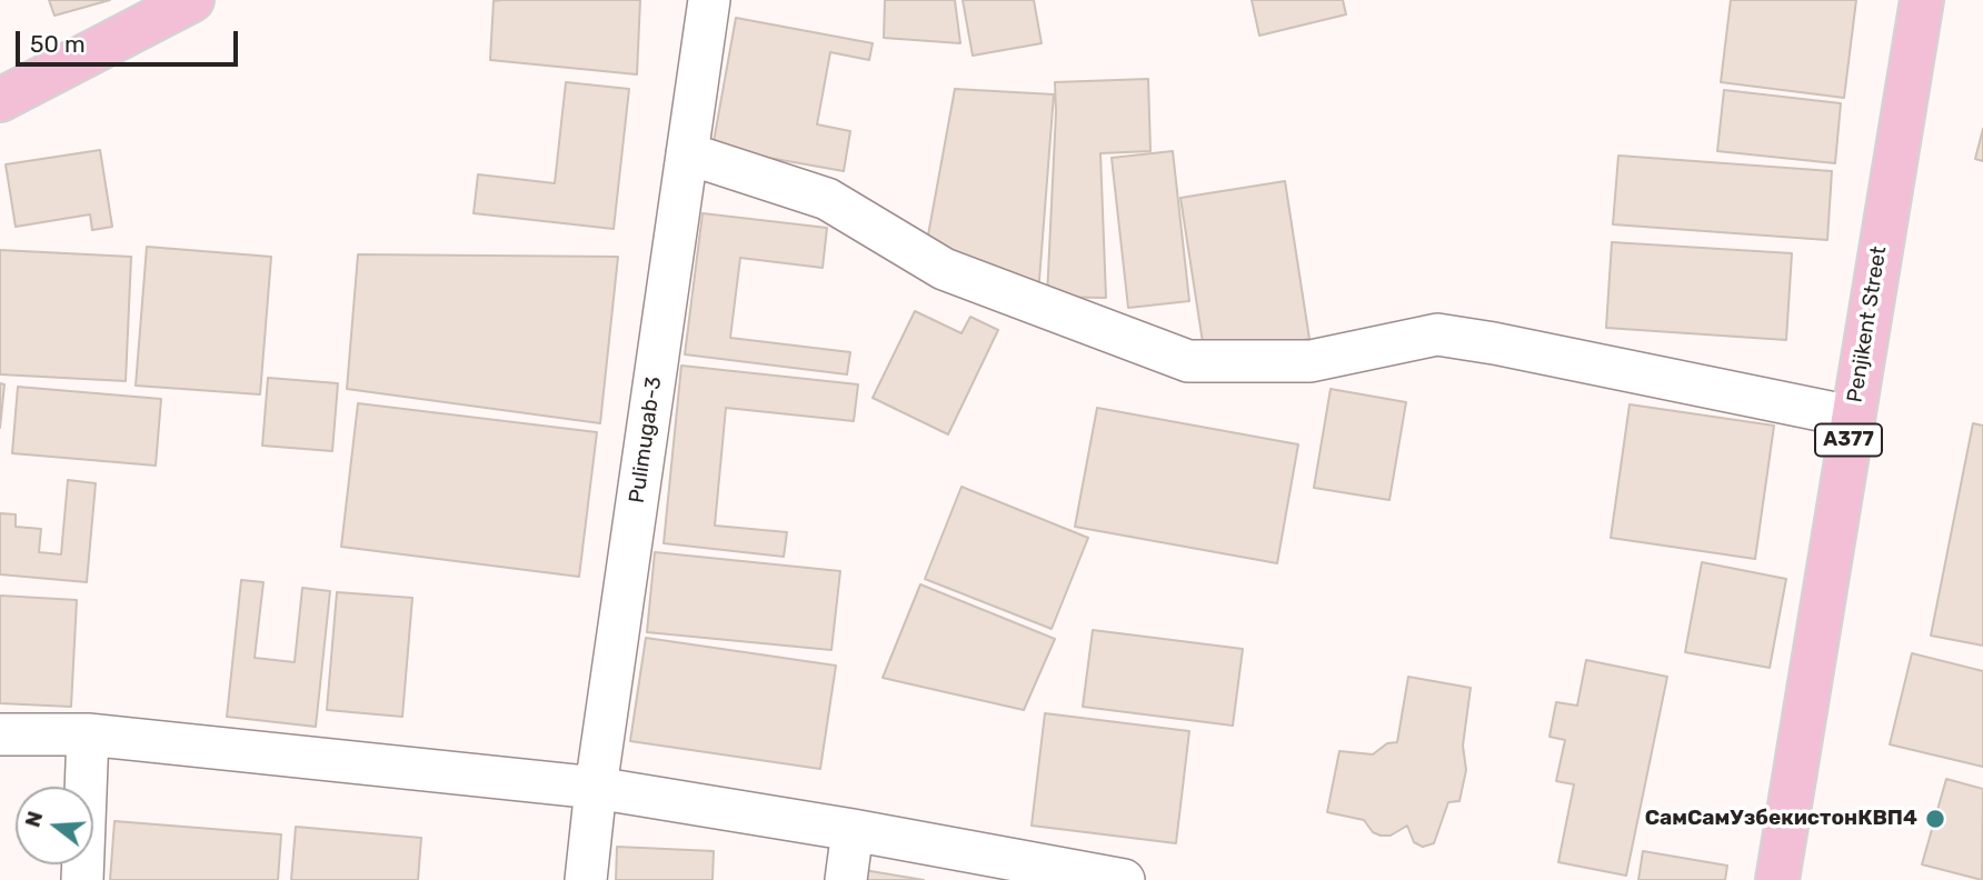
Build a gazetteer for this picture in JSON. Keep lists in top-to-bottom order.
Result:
{
  "streets": {
    "main road": ["Penjikent Street", "A377"],
    "street": ["Pulimugab-3"]
  },
  "places": ["СамСамУзбекистонКВП4"],
  "scale_bar": "50 m",
  "north": "left"
}
